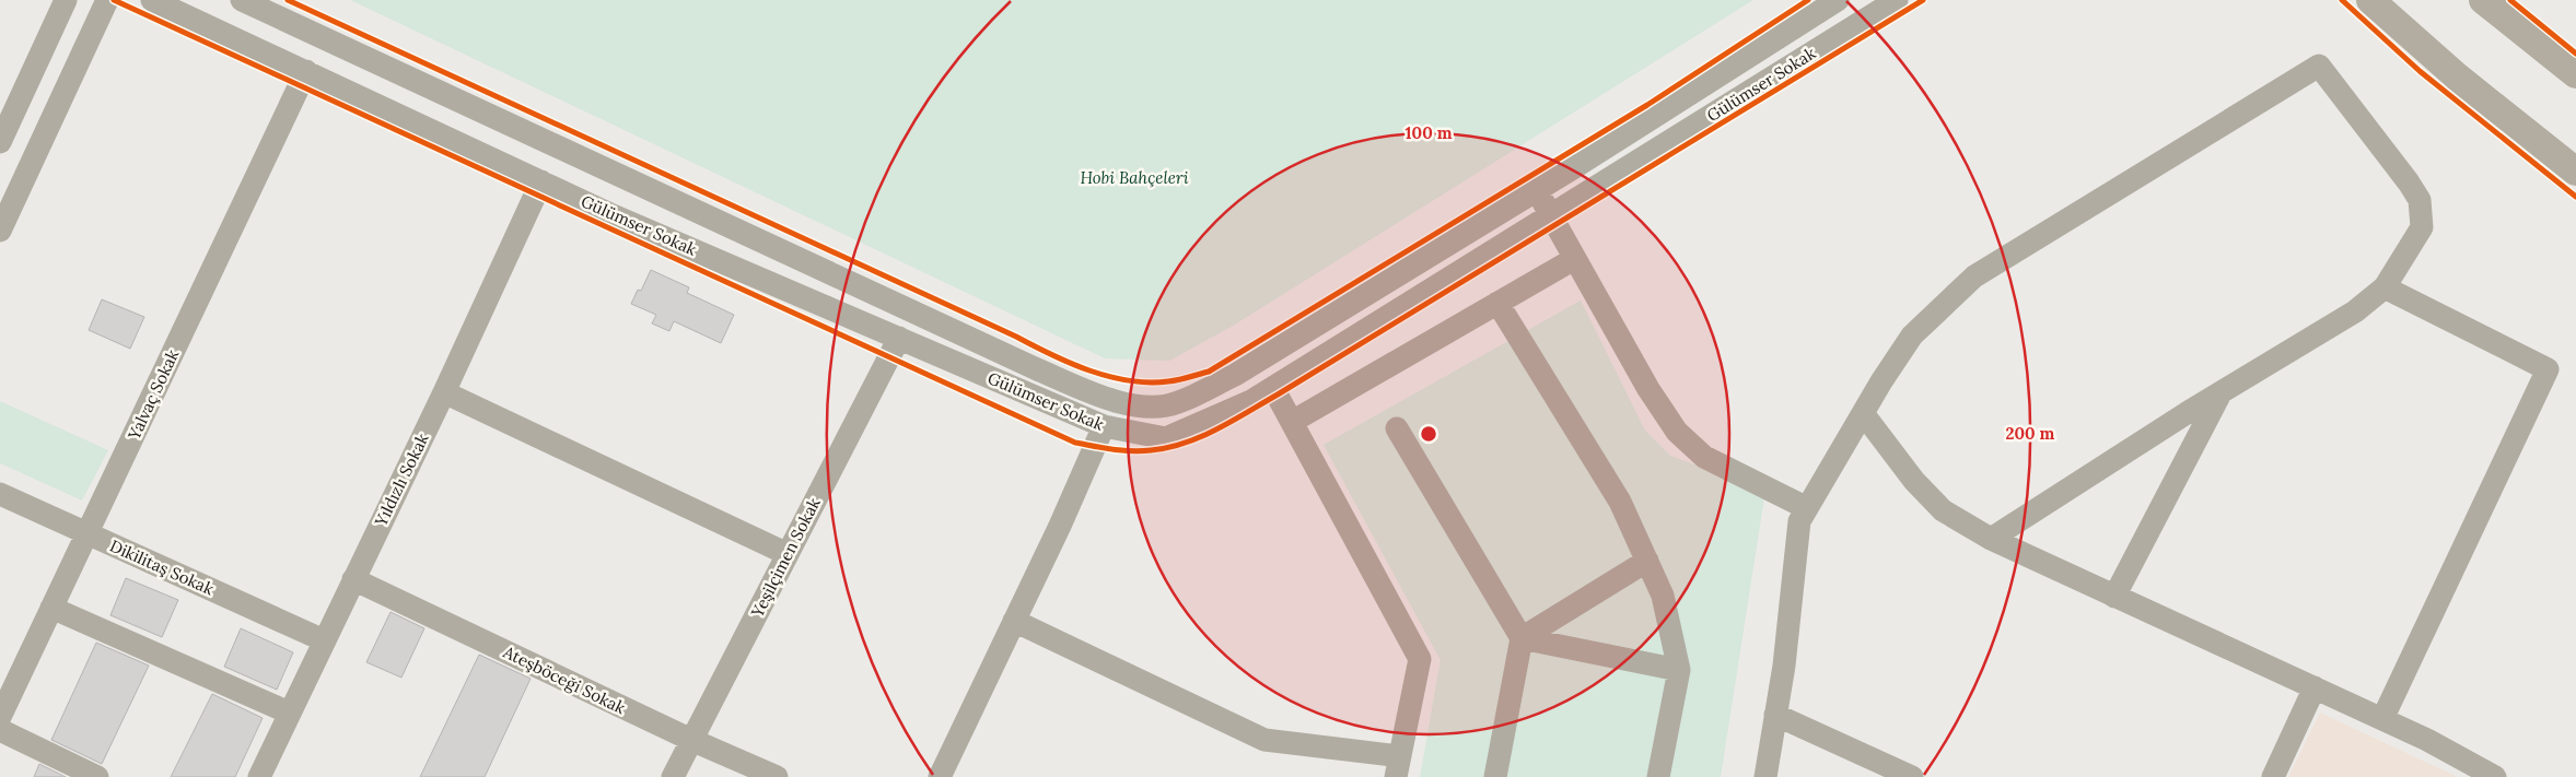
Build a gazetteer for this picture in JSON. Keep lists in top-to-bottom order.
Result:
{
  "streets": {
    "street": [
      "Gülümser Sokak",
      "Yalvaç Sokak",
      "Yıldızlı Sokak",
      "Yeşilçimen Sokak",
      "Dikilitaş Sokak",
      "Ateşböceği Sokak"
    ]
  },
  "crossings": [
    ["Gülümser Sokak", "Yalvaç Sokak"],
    ["Gülümser Sokak", "Yıldızlı Sokak"],
    ["Gülümser Sokak", "Yeşilçimen Sokak"],
    ["Yalvaç Sokak", "Dikilitaş Sokak"],
    ["Yıldızlı Sokak", "Dikilitaş Sokak"],
    ["Yıldızlı Sokak", "Ateşböceği Sokak"],
    ["Yeşilçimen Sokak", "Ateşböceği Sokak"]
  ],
  "parks": ["Hobi Bahçeleri"],
  "rings": ["100 m", "200 m"]
}
